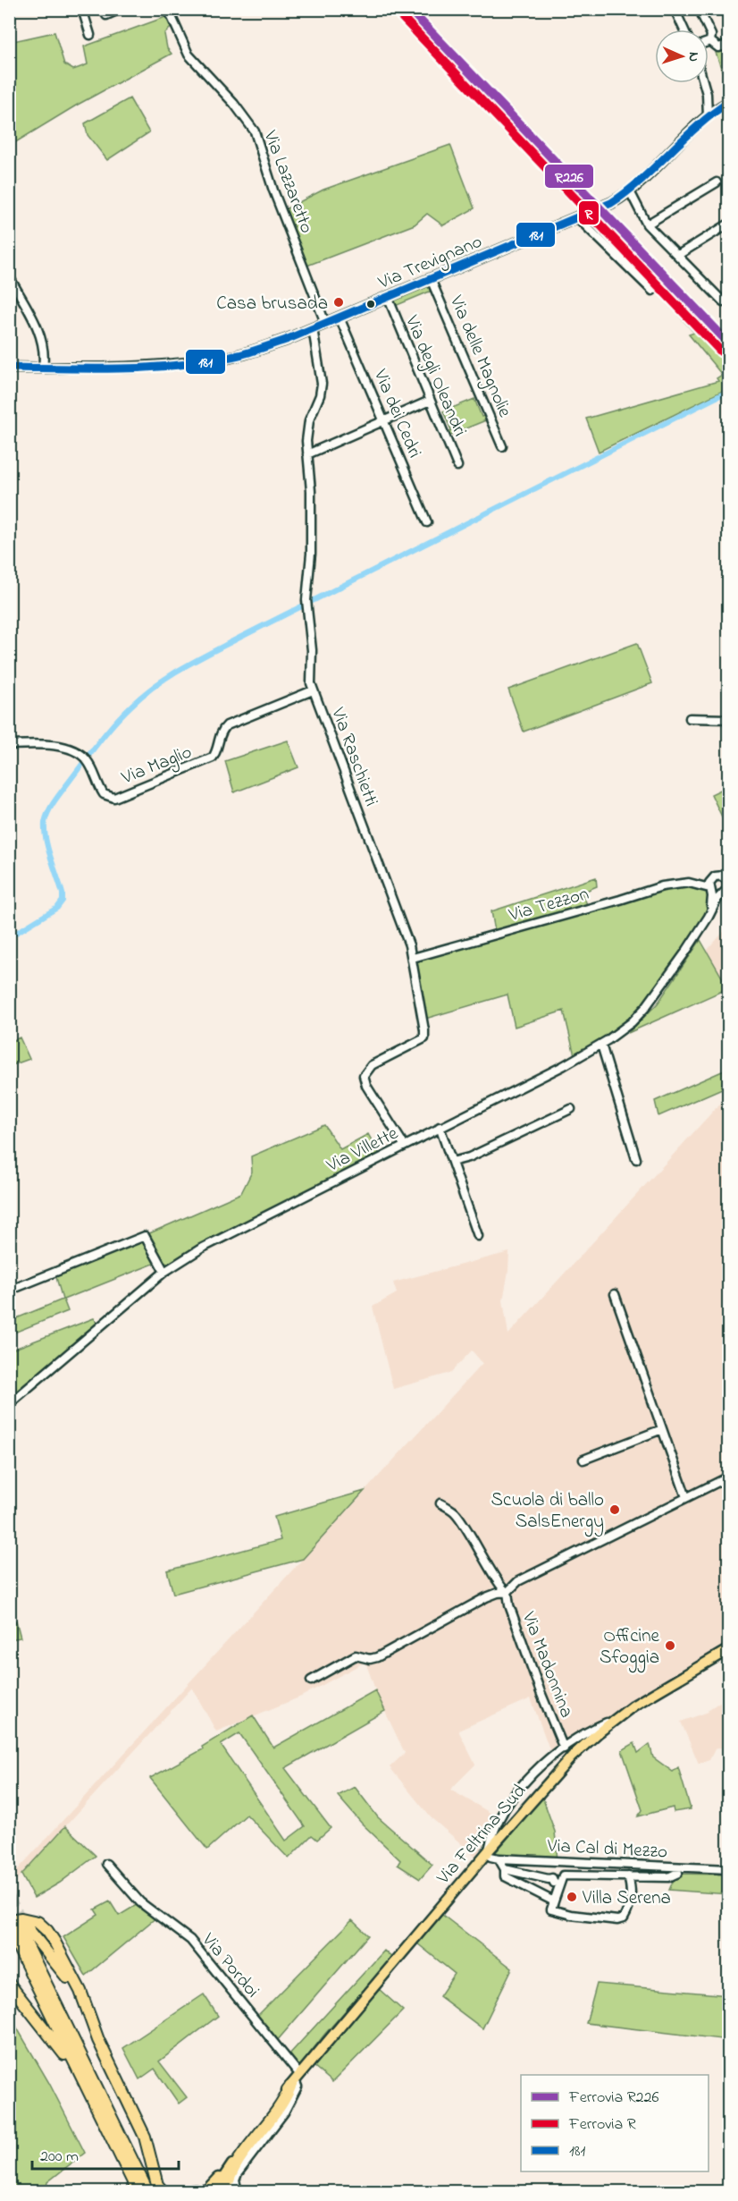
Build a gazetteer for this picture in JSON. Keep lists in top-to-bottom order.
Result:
{
  "streets": {
    "main road": ["Via Trevignano", "Via Feltrina Sud"],
    "street": [
      "Via Lazzaretto",
      "Via delle Magnolie",
      "Via degli Oleandri",
      "Via dei Cedri",
      "Via Raschietti",
      "Via Maglio",
      "Via Tezzon",
      "Via Villette",
      "Via Madonnina",
      "Via Cal di Mezzo",
      "Via Pordoi"
    ]
  },
  "crossings": [
    ["Via Lazzaretto", "Via Trevignano"],
    ["Via Trevignano", "Via delle Magnolie"],
    ["Via Trevignano", "Via degli Oleandri"],
    ["Via Trevignano", "Via dei Cedri"],
    ["Via Trevignano", "Via Raschietti"],
    ["Via Raschietti", "Via Maglio"],
    ["Via Raschietti", "Via Tezzon"],
    ["Via Raschietti", "Via Villette"],
    ["Via Madonnina", "Via Feltrina Sud"],
    ["Via Madonnina", "Via Cal di Mezzo"],
    ["Via Feltrina Sud", "Via Cal di Mezzo"],
    ["Via Feltrina Sud", "Via Pordoi"]
  ],
  "places": [
    "Casa brusada",
    "Scuola di ballo SalsEnergy",
    "Officine Sfoggia",
    "Villa Serena"
  ],
  "lines": ["rail line R226", "rail line R", "transit line 181"],
  "legend": ["Ferrovia R226", "Ferrovia R", "181"],
  "scale_bar": "200 m",
  "north": "right"
}
